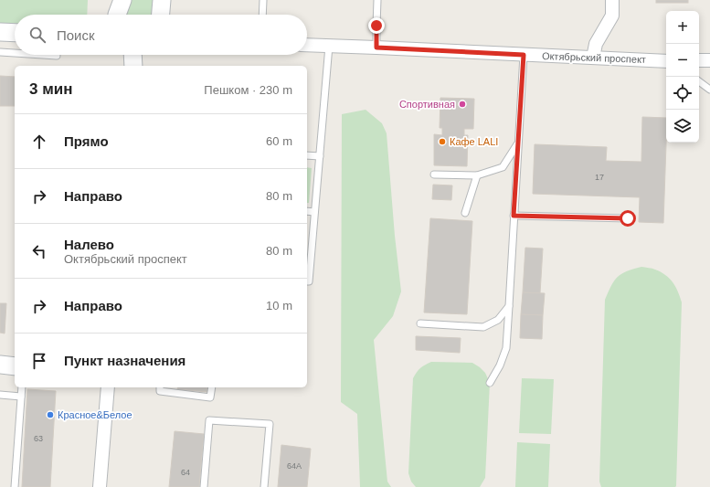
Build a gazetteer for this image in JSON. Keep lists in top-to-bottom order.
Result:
{
  "streets": {
    "street": ["Октябрьский проспект"]
  },
  "places": ["Спортивная", "Кафе LALI", "Красное&Белое"],
  "house_numbers": [
    "17",
    "63",
    "64А",
    "64"
  ],
  "page": {
    "map_buttons": ["+", "−"],
    "search": "Поиск",
    "heading": ["3 мин", "Пешком · 230 m"],
    "list": [
      ["Прямо", "60 m"],
      ["Направо", "80 m"],
      ["Налево", "Октябрьский проспект", "80 m"],
      ["Направо", "10 m"],
      "Пункт назначения"
    ]
  }
}
